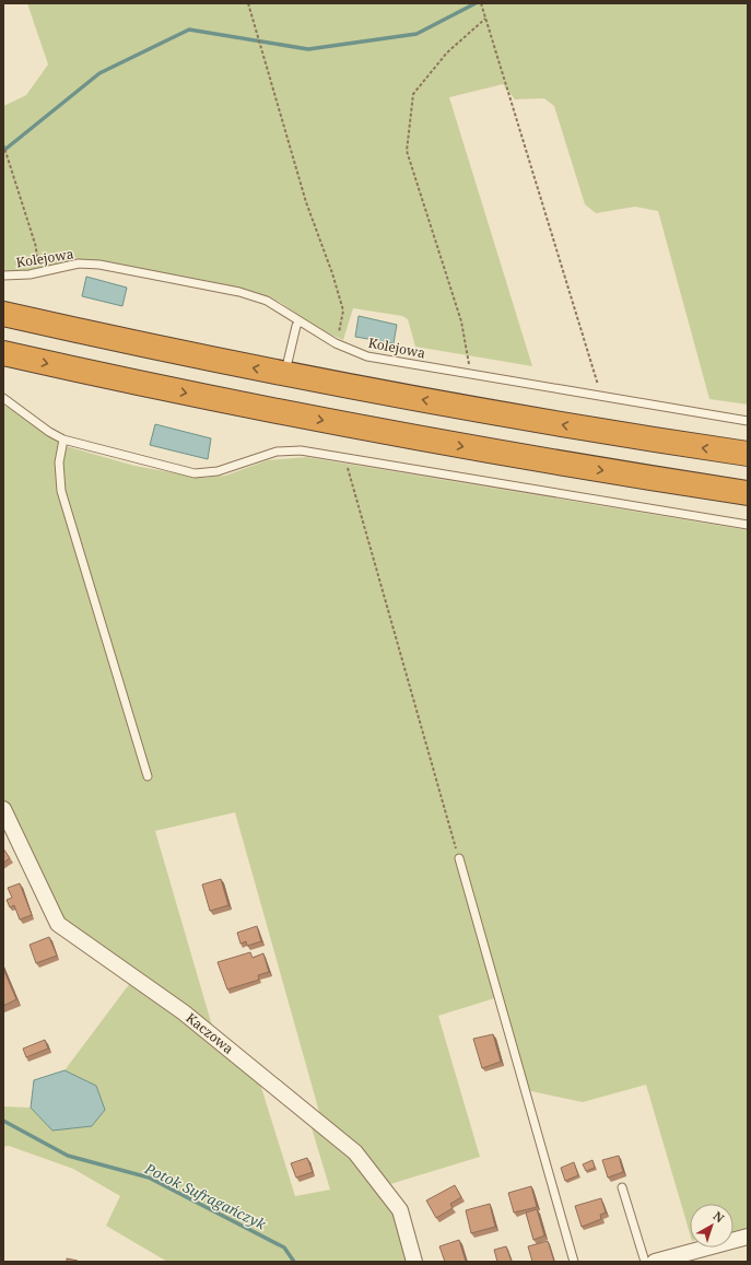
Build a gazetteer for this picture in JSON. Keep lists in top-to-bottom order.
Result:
{
  "streets": {
    "street": ["Kaczowa"],
    "lane": ["Kolejowa"]
  },
  "water": ["Potok Sufragańczyk"],
  "north": "top right"
}
